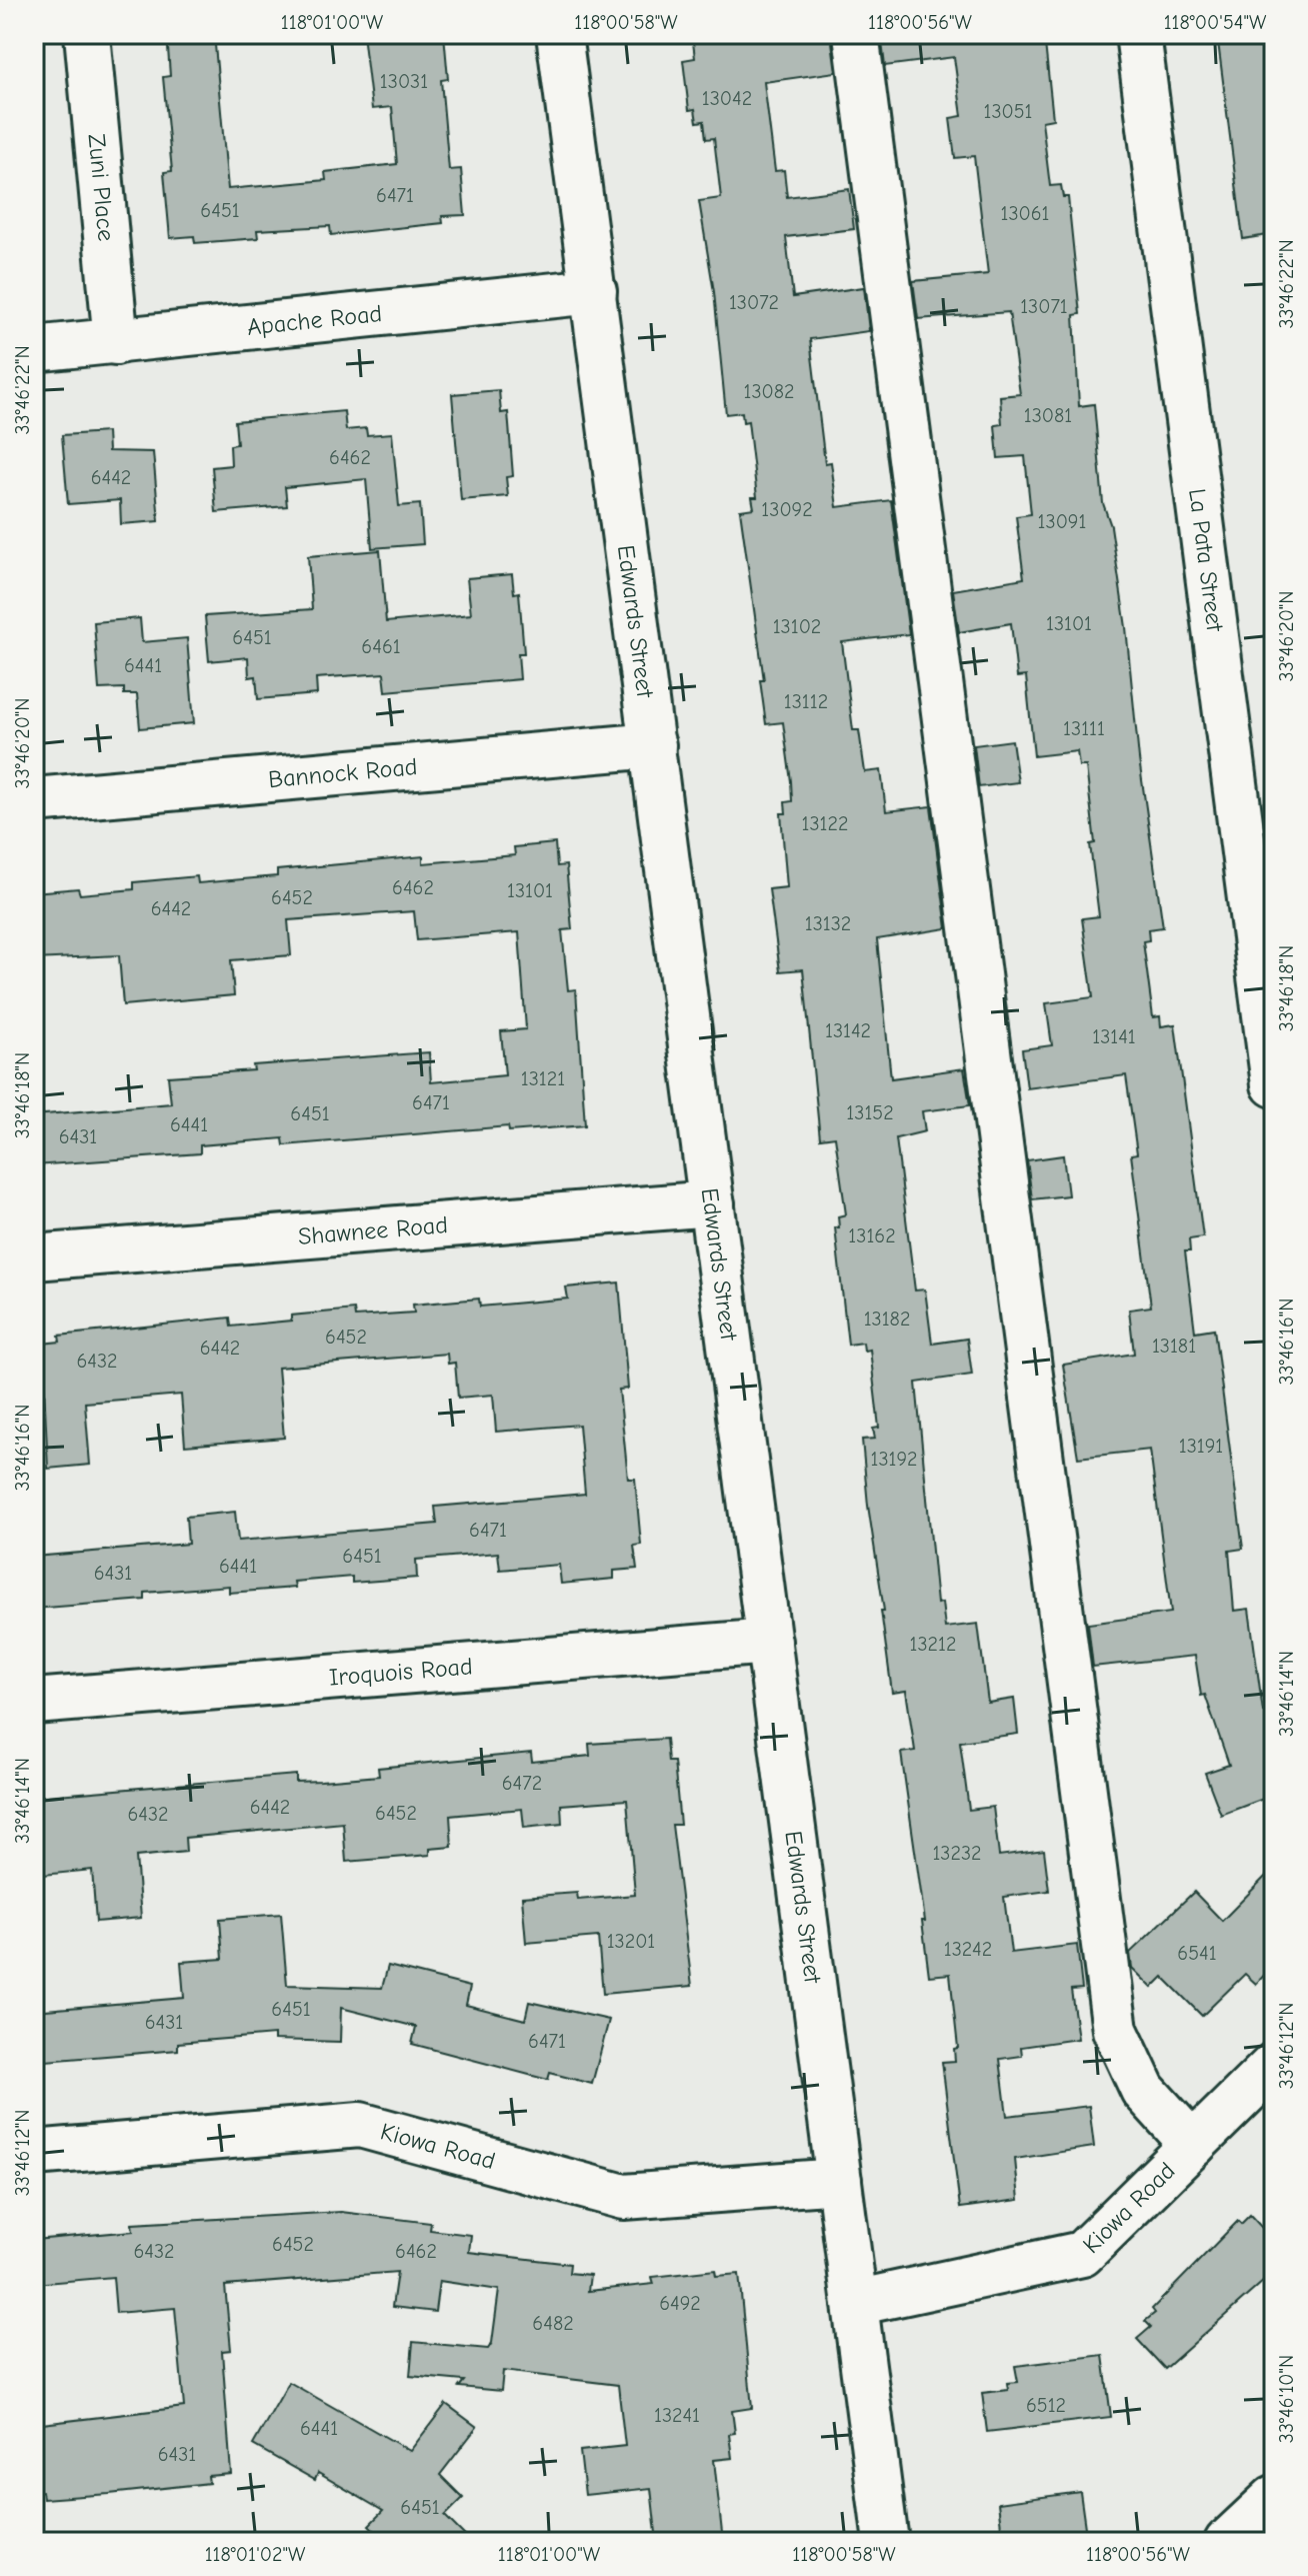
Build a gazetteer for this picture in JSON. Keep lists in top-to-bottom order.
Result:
{
  "streets": {
    "street": [
      "Zuni Place",
      "Apache Road",
      "La Pata Street",
      "Edwards Street",
      "Bannock Road",
      "Shawnee Road",
      "Iroquois Road",
      "Kiowa Road"
    ]
  },
  "crossings": [
    ["Zuni Place", "Apache Road"],
    ["Apache Road", "Edwards Street"],
    ["Edwards Street", "Bannock Road"],
    ["Edwards Street", "Shawnee Road"],
    ["Edwards Street", "Iroquois Road"],
    ["Edwards Street", "Kiowa Road"]
  ],
  "house_numbers": [
    "13031",
    "13042",
    "13051",
    "6471",
    "6451",
    "13061",
    "13072",
    "13071",
    "13082",
    "13081",
    "6462",
    "6442",
    "13092",
    "13091",
    "13101",
    "13102",
    "6451",
    "6461",
    "6441",
    "13112",
    "13111",
    "13122",
    "6462",
    "13101",
    "6452",
    "6442",
    "13132",
    "13142",
    "13141",
    "13121",
    "6471",
    "13152",
    "6451",
    "6441",
    "6431",
    "13162",
    "13182",
    "6452",
    "13181",
    "6442",
    "6432",
    "13191",
    "13192",
    "6471",
    "6451",
    "6441",
    "6431",
    "13212",
    "6472",
    "6442",
    "6452",
    "6432",
    "13232",
    "13201",
    "13242",
    "6541",
    "6451",
    "6431",
    "6471",
    "6452",
    "6432",
    "6462",
    "6492",
    "6482",
    "6512",
    "13241",
    "6441",
    "6431",
    "6451"
  ],
  "coordinates": [
    "118°01'00\"W",
    "118°00'58\"W",
    "118°00'56\"W",
    "118°00'54\"W",
    "33°46'22\"N",
    "33°46'20\"N",
    "33°46'18\"N",
    "33°46'16\"N",
    "33°46'14\"N",
    "33°46'12\"N",
    "33°46'10\"N",
    "118°01'02\"W"
  ]
}
